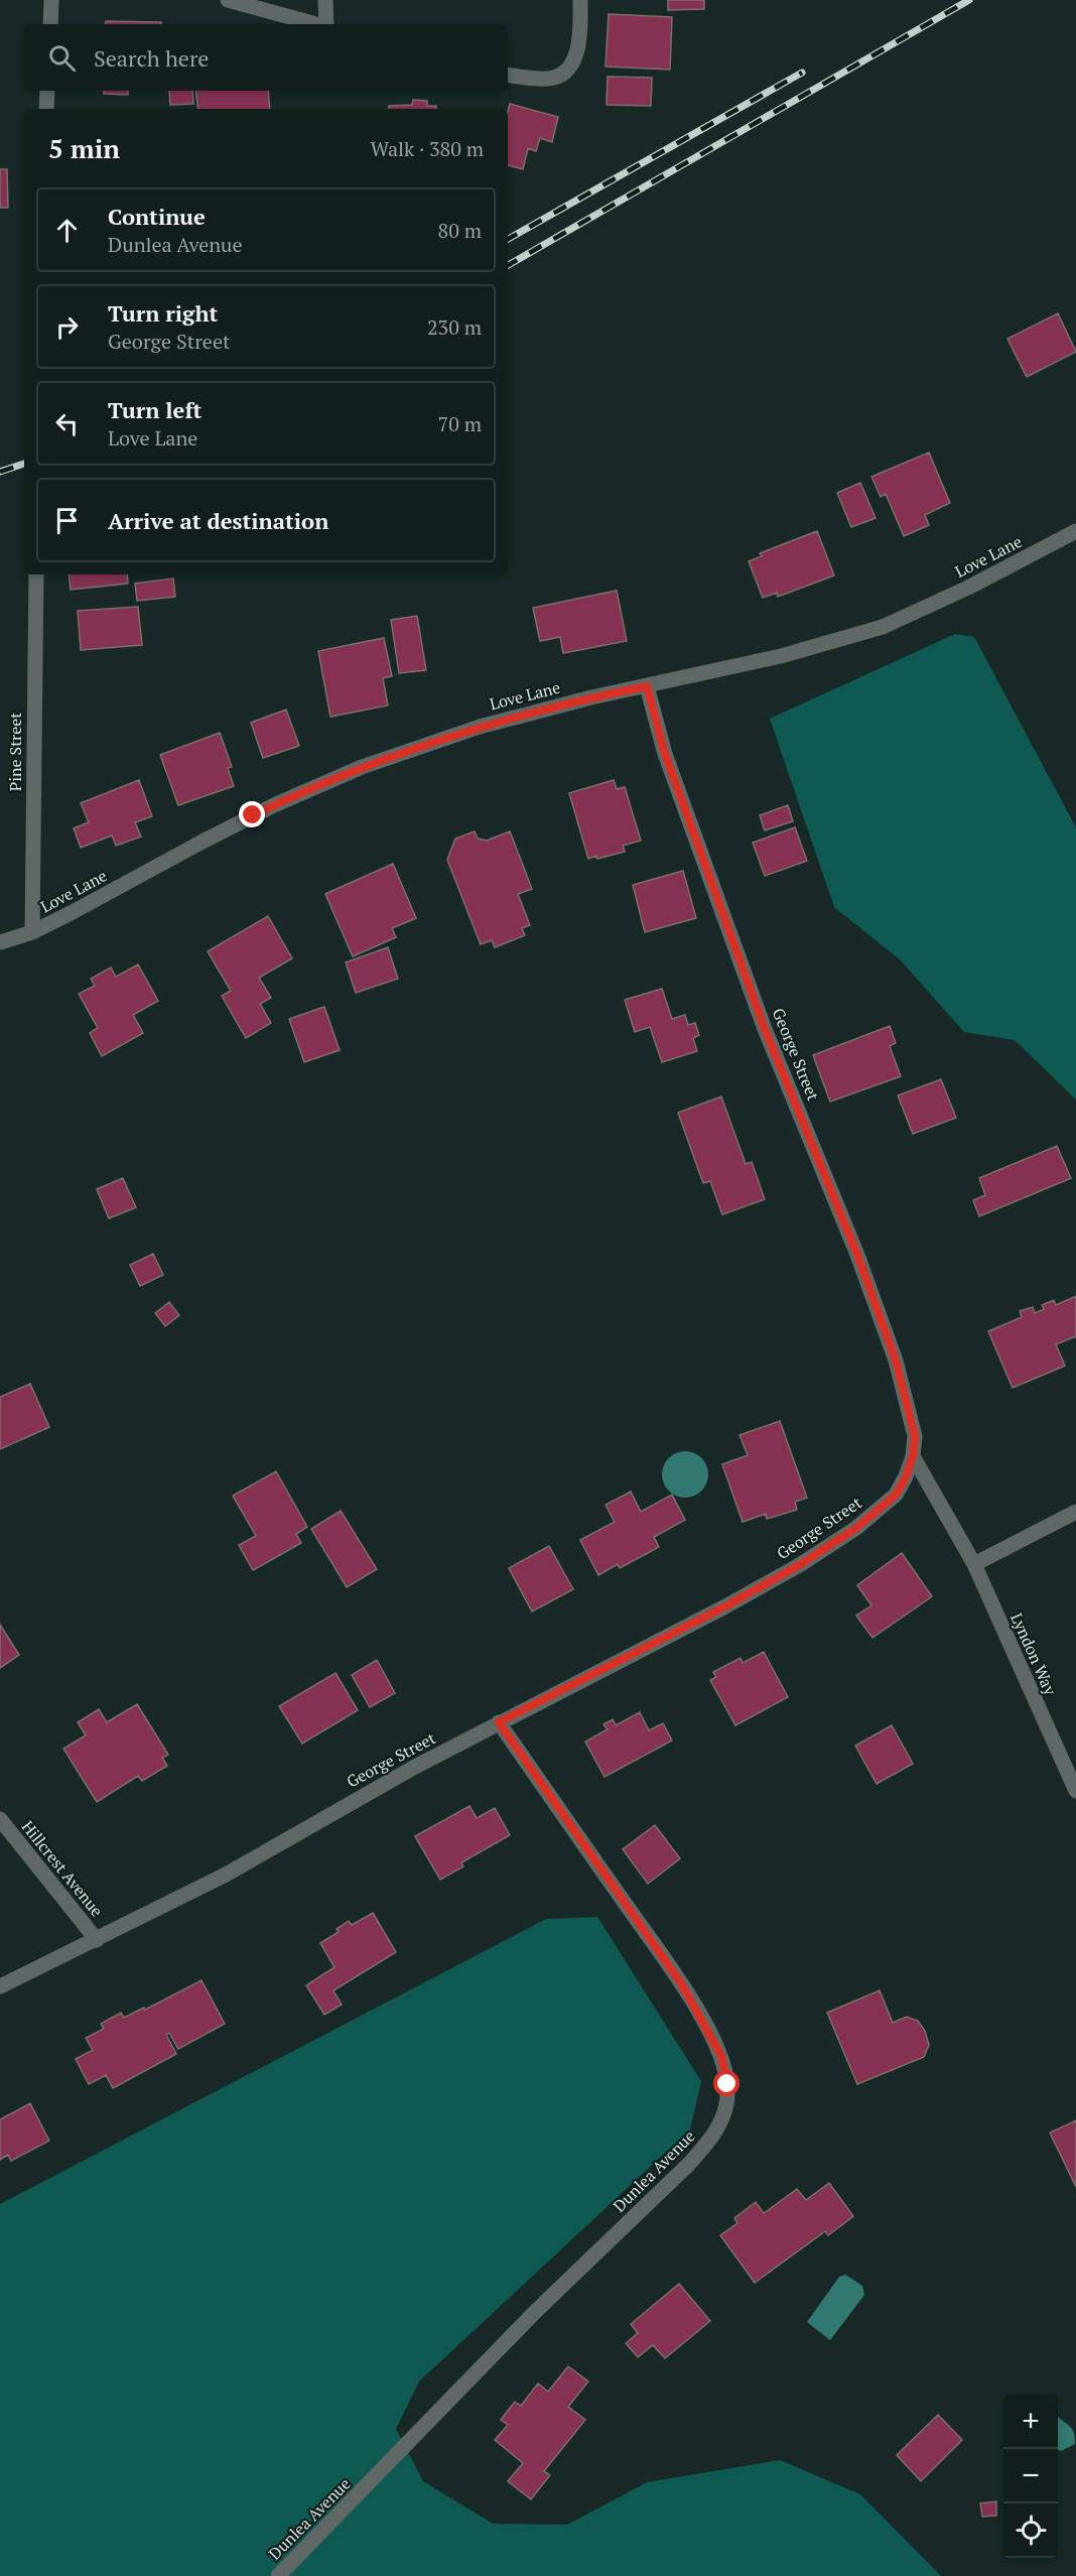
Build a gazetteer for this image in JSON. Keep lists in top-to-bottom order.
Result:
{
  "streets": {
    "street": [
      "Love Lane",
      "Pine Street",
      "George Street",
      "Lyndon Way",
      "Hillcrest Avenue",
      "Dunlea Avenue"
    ]
  },
  "crossings": [
    ["Love Lane", "Pine Street"],
    ["Love Lane", "George Street"],
    ["George Street", "Lyndon Way"],
    ["George Street", "Hillcrest Avenue"],
    ["George Street", "Dunlea Avenue"]
  ],
  "page": {
    "search": "Search here",
    "heading": ["5 min", "Walk · 380 m"],
    "list": [
      ["Continue", "Dunlea Avenue", "80 m"],
      ["Turn right", "George Street", "230 m"],
      ["Turn left", "Love Lane", "70 m"],
      "Arrive at destination"
    ],
    "map_buttons": ["+", "−"]
  }
}
